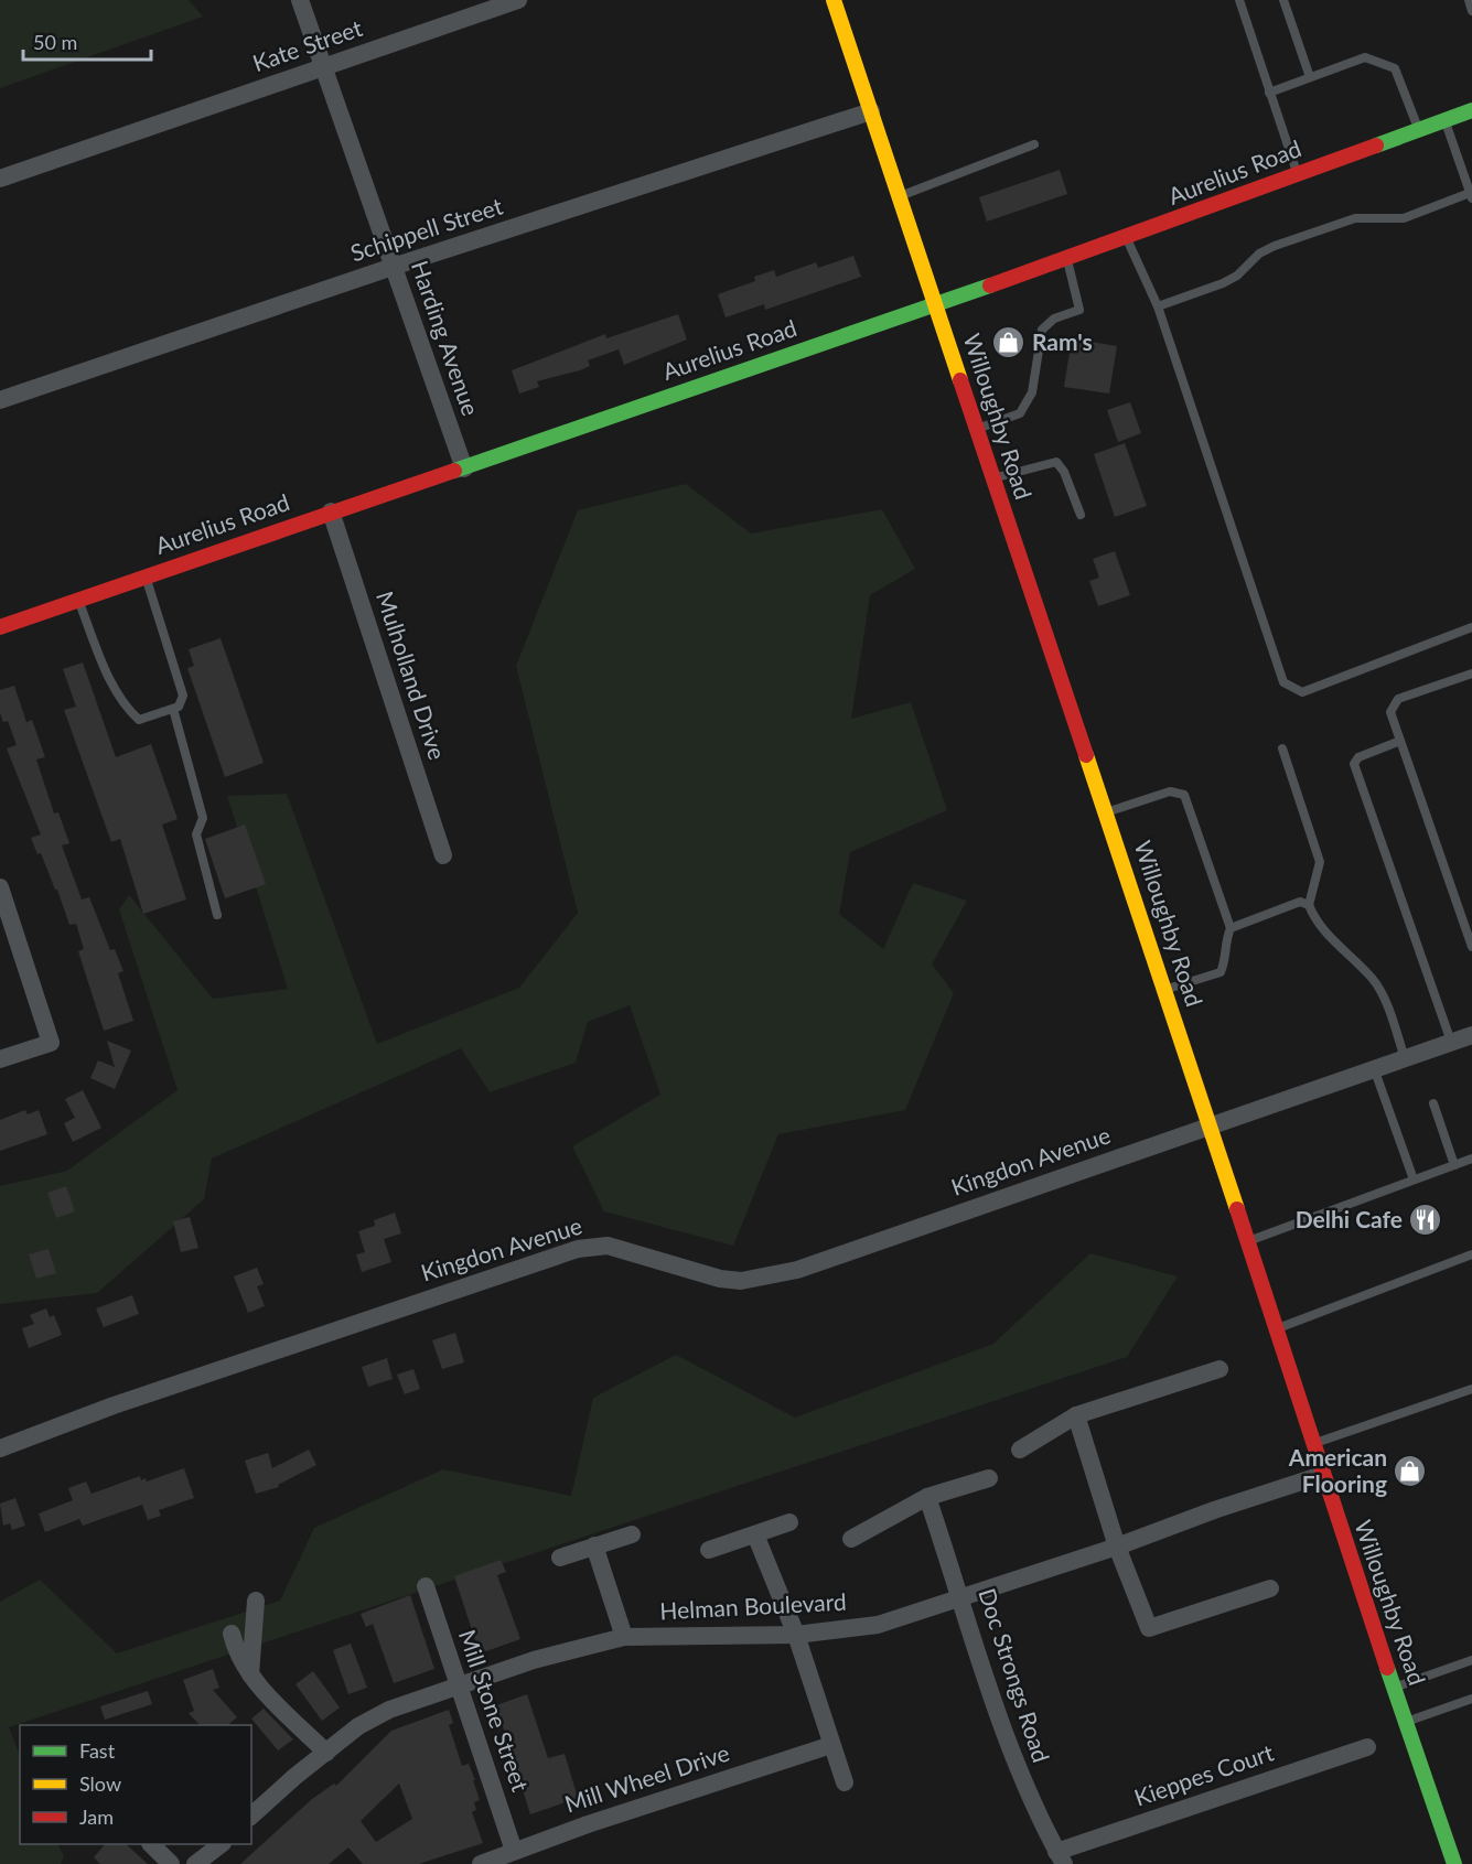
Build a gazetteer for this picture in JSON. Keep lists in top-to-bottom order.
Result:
{
  "streets": {
    "street": [
      "Kate Street",
      "Aurelius Road",
      "Schippell Street",
      "Harding Avenue",
      "Willoughby Road",
      "Mulholland Drive",
      "Kingdon Avenue",
      "Helman Boulevard",
      "Doc Strongs Road",
      "Mill Stone Street",
      "Kieppes Court",
      "Mill Wheel Drive"
    ]
  },
  "crossings": [
    ["Kate Street", "Harding Avenue"],
    ["Aurelius Road", "Harding Avenue"],
    ["Aurelius Road", "Willoughby Road"],
    ["Aurelius Road", "Mulholland Drive"],
    ["Schippell Street", "Harding Avenue"],
    ["Schippell Street", "Willoughby Road"],
    ["Willoughby Road", "Kingdon Avenue"],
    ["Willoughby Road", "Helman Boulevard"],
    ["Helman Boulevard", "Doc Strongs Road"],
    ["Helman Boulevard", "Mill Stone Street"],
    ["Doc Strongs Road", "Kieppes Court"],
    ["Mill Stone Street", "Mill Wheel Drive"]
  ],
  "places": {
    "shop": ["Ram's", "American Flooring"],
    "restaurant": ["Delhi Cafe"]
  },
  "legend": ["Fast", "Slow", "Jam"],
  "scale_bar": "50 m"
}
